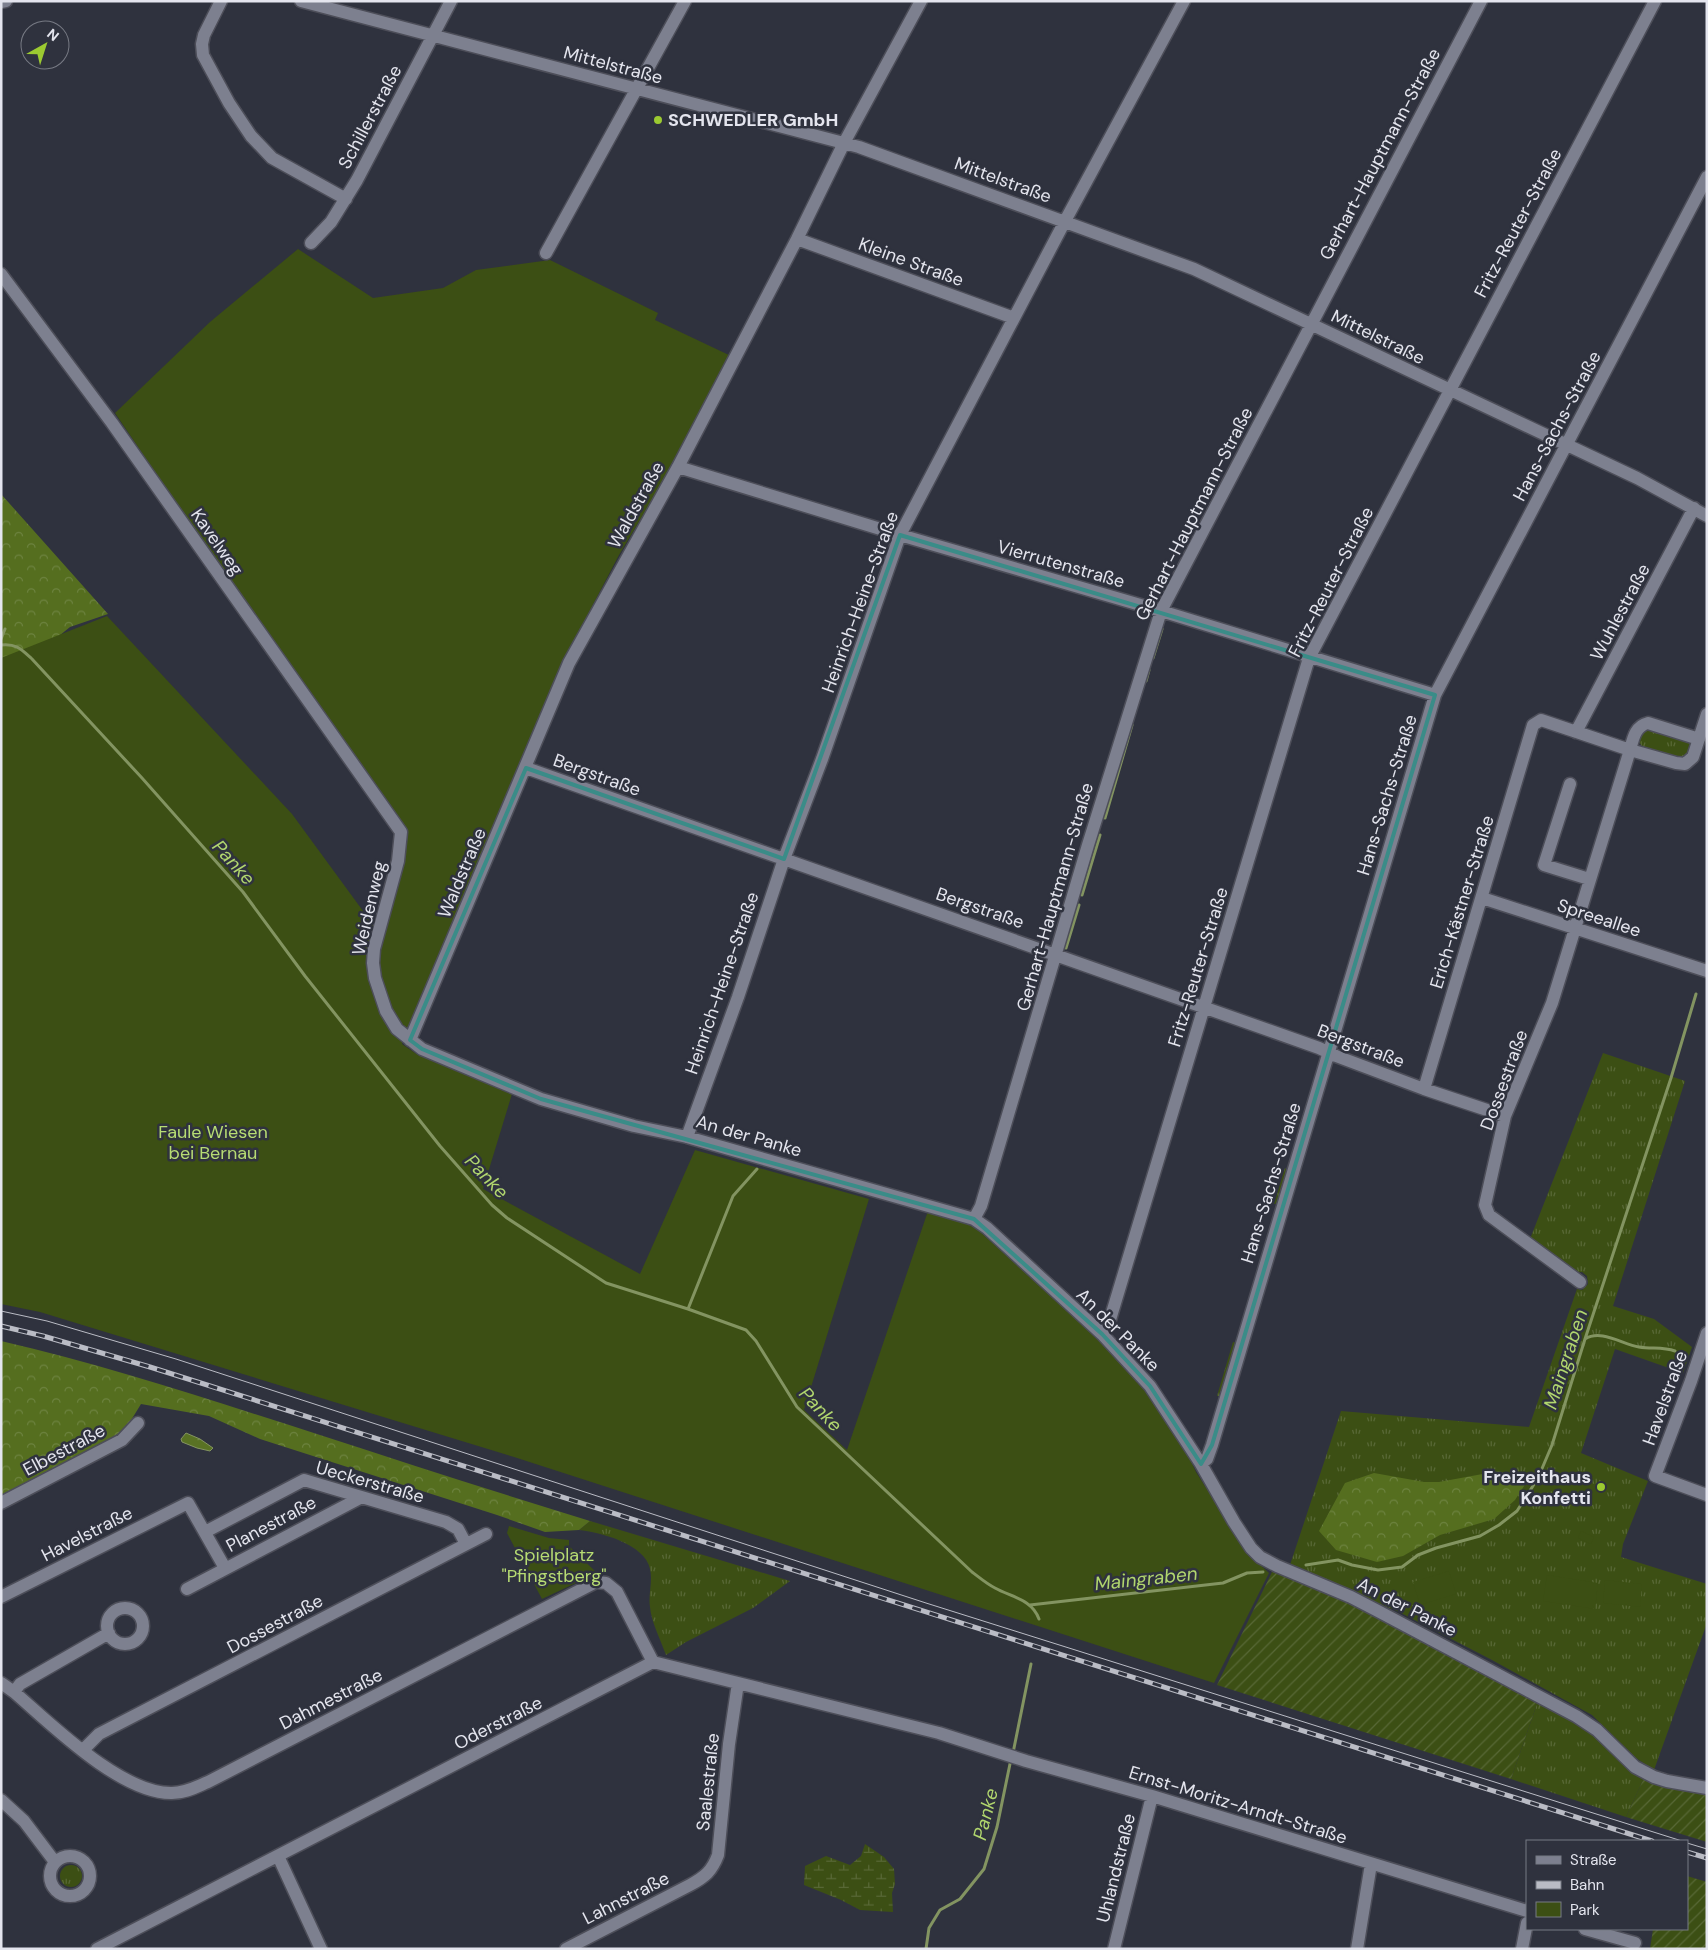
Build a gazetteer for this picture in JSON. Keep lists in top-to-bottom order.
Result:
{
  "streets": {
    "street": [
      "Mittelstraße",
      "Schillerstraße",
      "Gerhart-Hauptmann-Straße",
      "Fritz-Reuter-Straße",
      "Kleine Straße",
      "Hans-Sachs-Straße",
      "Waldstraße",
      "Kavelweg",
      "Vierrutenstraße",
      "Heinrich-Heine-Straße",
      "Wuhlestraße",
      "Bergstraße",
      "Erich-Kästner-Straße",
      "Weidenweg",
      "Spreeallee",
      "Dossestraße",
      "An der Panke",
      "Havelstraße",
      "Elbestraße",
      "Ueckerstraße",
      "Planestraße",
      "Dahmestraße",
      "Oderstraße",
      "Saalestraße",
      "Ernst-Moritz-Arndt-Straße",
      "Uhlandstraße",
      "Lahnstraße"
    ]
  },
  "crossings": [
    ["Mittelstraße", "Schillerstraße"],
    ["Mittelstraße", "Gerhart-Hauptmann-Straße"],
    ["Mittelstraße", "Fritz-Reuter-Straße"],
    ["Mittelstraße", "Hans-Sachs-Straße"],
    ["Mittelstraße", "Waldstraße"],
    ["Mittelstraße", "Heinrich-Heine-Straße"],
    ["Mittelstraße", "Wuhlestraße"],
    ["Gerhart-Hauptmann-Straße", "Vierrutenstraße"],
    ["Gerhart-Hauptmann-Straße", "Bergstraße"],
    ["Gerhart-Hauptmann-Straße", "An der Panke"],
    ["Fritz-Reuter-Straße", "Vierrutenstraße"],
    ["Fritz-Reuter-Straße", "Bergstraße"],
    ["Fritz-Reuter-Straße", "An der Panke"],
    ["Kleine Straße", "Waldstraße"],
    ["Kleine Straße", "Heinrich-Heine-Straße"],
    ["Hans-Sachs-Straße", "Vierrutenstraße"],
    ["Hans-Sachs-Straße", "Bergstraße"],
    ["Hans-Sachs-Straße", "An der Panke"],
    ["Waldstraße", "Vierrutenstraße"],
    ["Waldstraße", "Bergstraße"],
    ["Waldstraße", "Weidenweg"],
    ["Waldstraße", "An der Panke"],
    ["Kavelweg", "Weidenweg"],
    ["Vierrutenstraße", "Heinrich-Heine-Straße"],
    ["Heinrich-Heine-Straße", "Bergstraße"],
    ["Heinrich-Heine-Straße", "An der Panke"],
    ["Wuhlestraße", "Erich-Kästner-Straße"],
    ["Bergstraße", "Erich-Kästner-Straße"],
    ["Bergstraße", "Dossestraße"],
    ["Erich-Kästner-Straße", "Spreeallee"],
    ["Weidenweg", "An der Panke"],
    ["Spreeallee", "Dossestraße"],
    ["Dossestraße", "Ueckerstraße"],
    ["Dossestraße", "Dahmestraße"],
    ["Havelstraße", "Planestraße"],
    ["Ueckerstraße", "Planestraße"],
    ["Dahmestraße", "Oderstraße"],
    ["Saalestraße", "Ernst-Moritz-Arndt-Straße"],
    ["Saalestraße", "Lahnstraße"],
    ["Ernst-Moritz-Arndt-Straße", "Uhlandstraße"]
  ],
  "water": ["Panke", "Maingraben"],
  "parks": ["Faule Wiesen bei Bernau", "Spielplatz \"Pfingstberg\""],
  "places": ["SCHWEDLER GmbH", "Freizeithaus Konfetti"],
  "legend": ["Straße", "Bahn", "Park"],
  "north": "top right"
}
